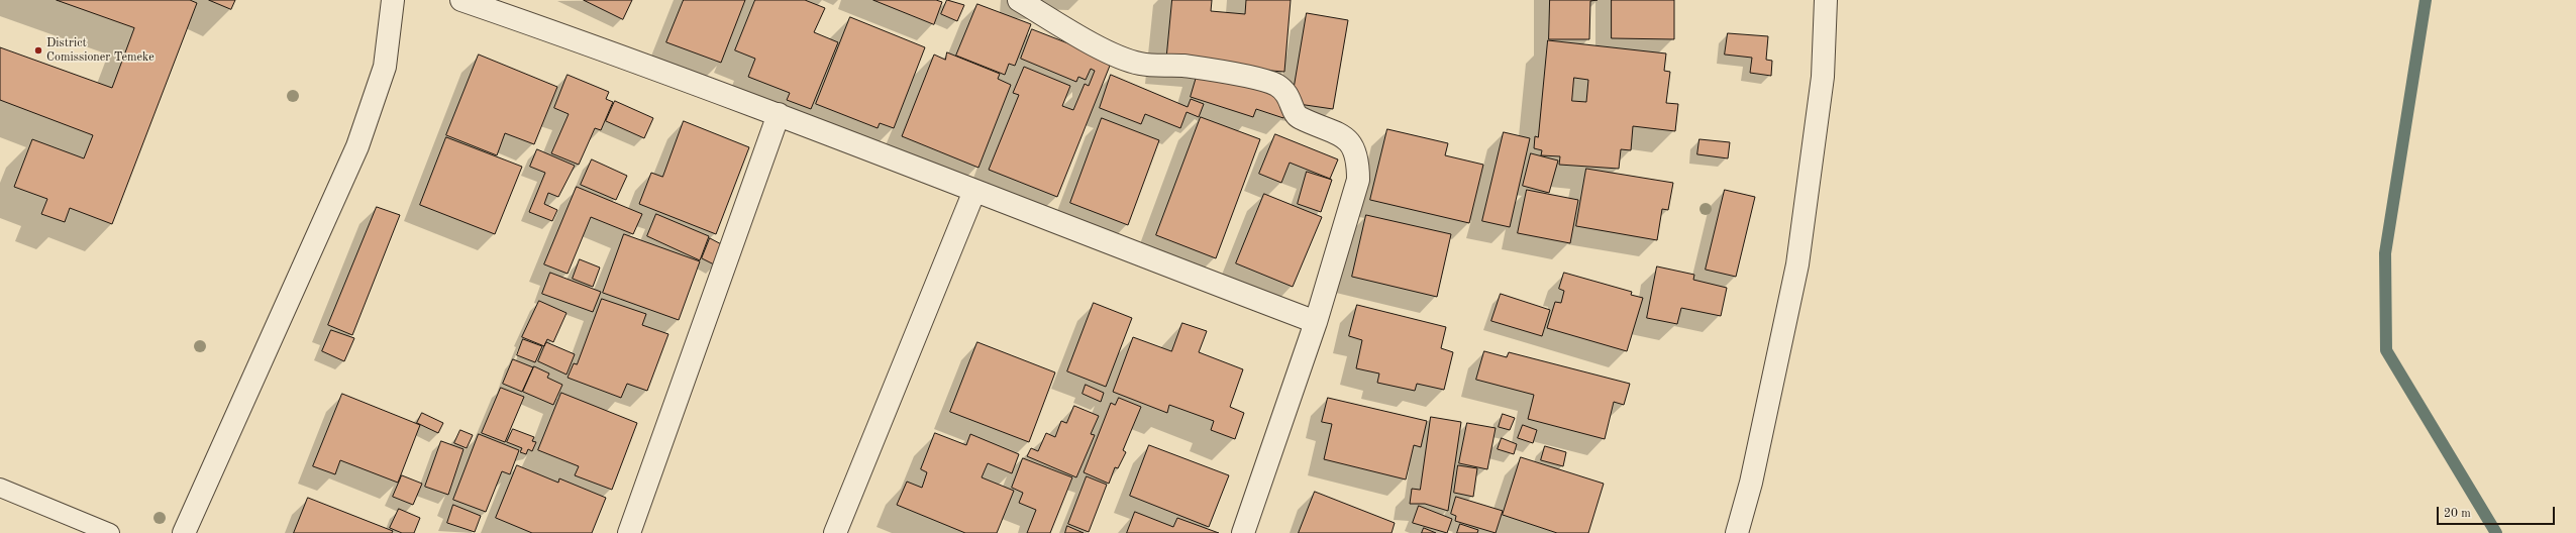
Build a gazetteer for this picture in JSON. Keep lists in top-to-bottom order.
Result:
{
  "places": ["District Comissioner Temeke"],
  "scale_bar": "20 m"
}
